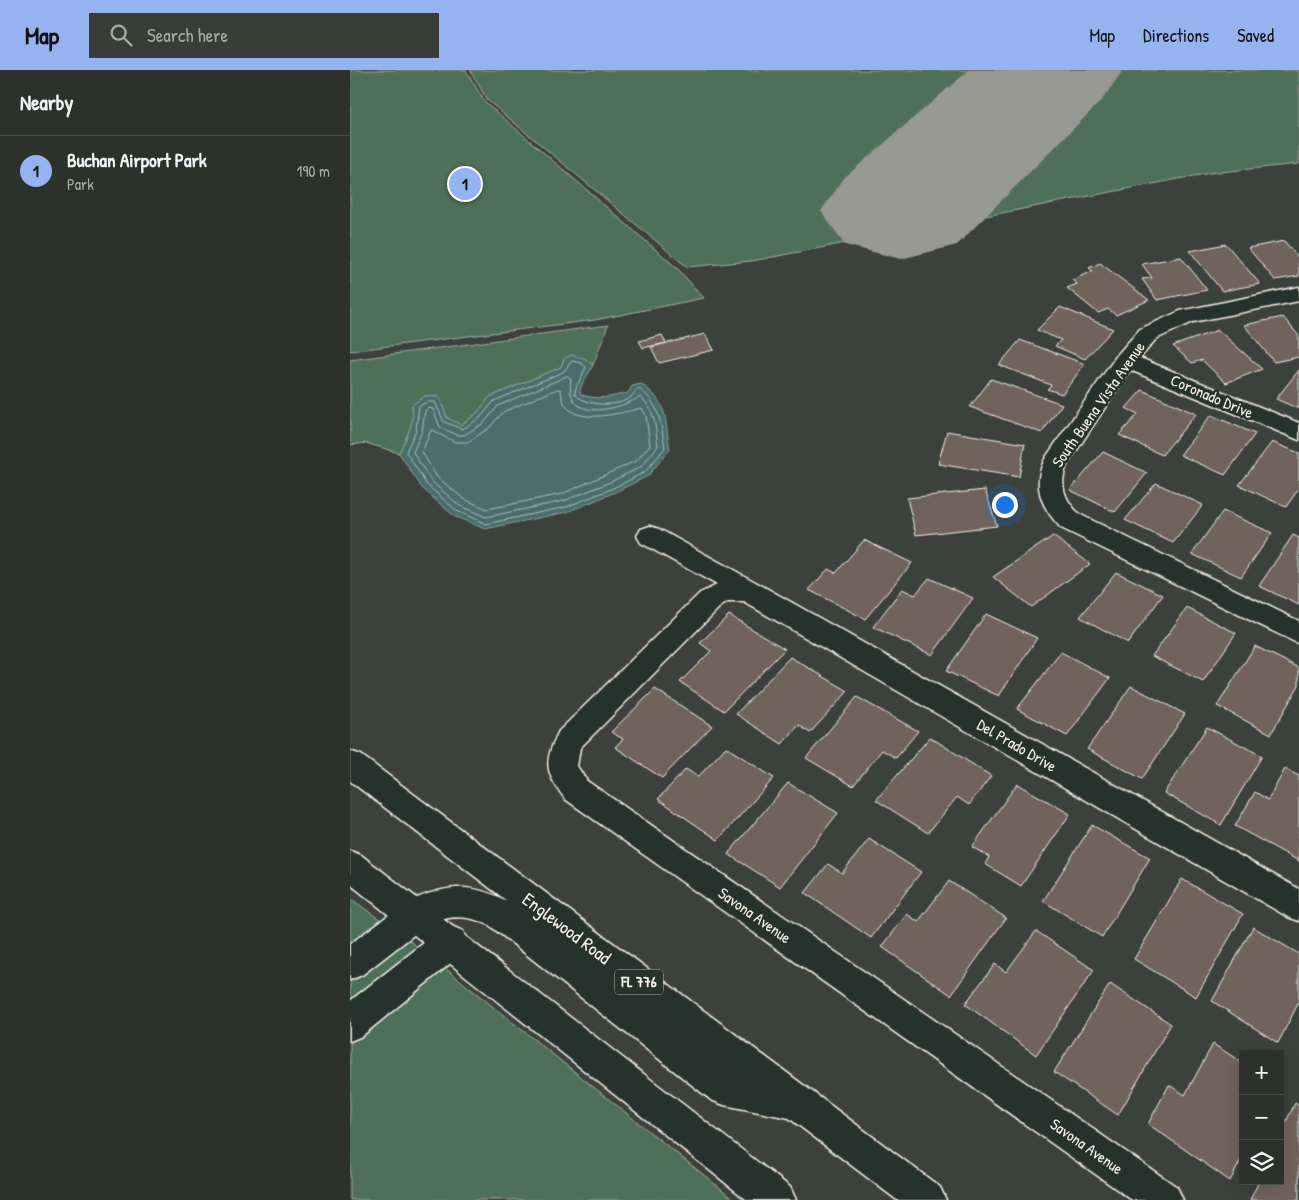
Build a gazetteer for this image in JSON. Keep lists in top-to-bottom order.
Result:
{
  "streets": {
    "street": [
      "Coronado Drive",
      "South Buena Vista Avenue",
      "Del Prado Drive",
      "Savona Avenue",
      "Englewood Road",
      "FL 776"
    ]
  },
  "crossings": [
    ["Coronado Drive", "South Buena Vista Avenue"],
    ["Del Prado Drive", "Savona Avenue"]
  ],
  "page": {
    "header": "Map",
    "search": "Search here",
    "nav": ["Map", "Directions", "Saved"],
    "heading": "Nearby",
    "list": [
      {
        "mark": "1",
        "name": "Buchan Airport Park",
        "note": "Park",
        "value": "190 m"
      }
    ],
    "pins": "1",
    "map_buttons": ["+", "−"]
  }
}
